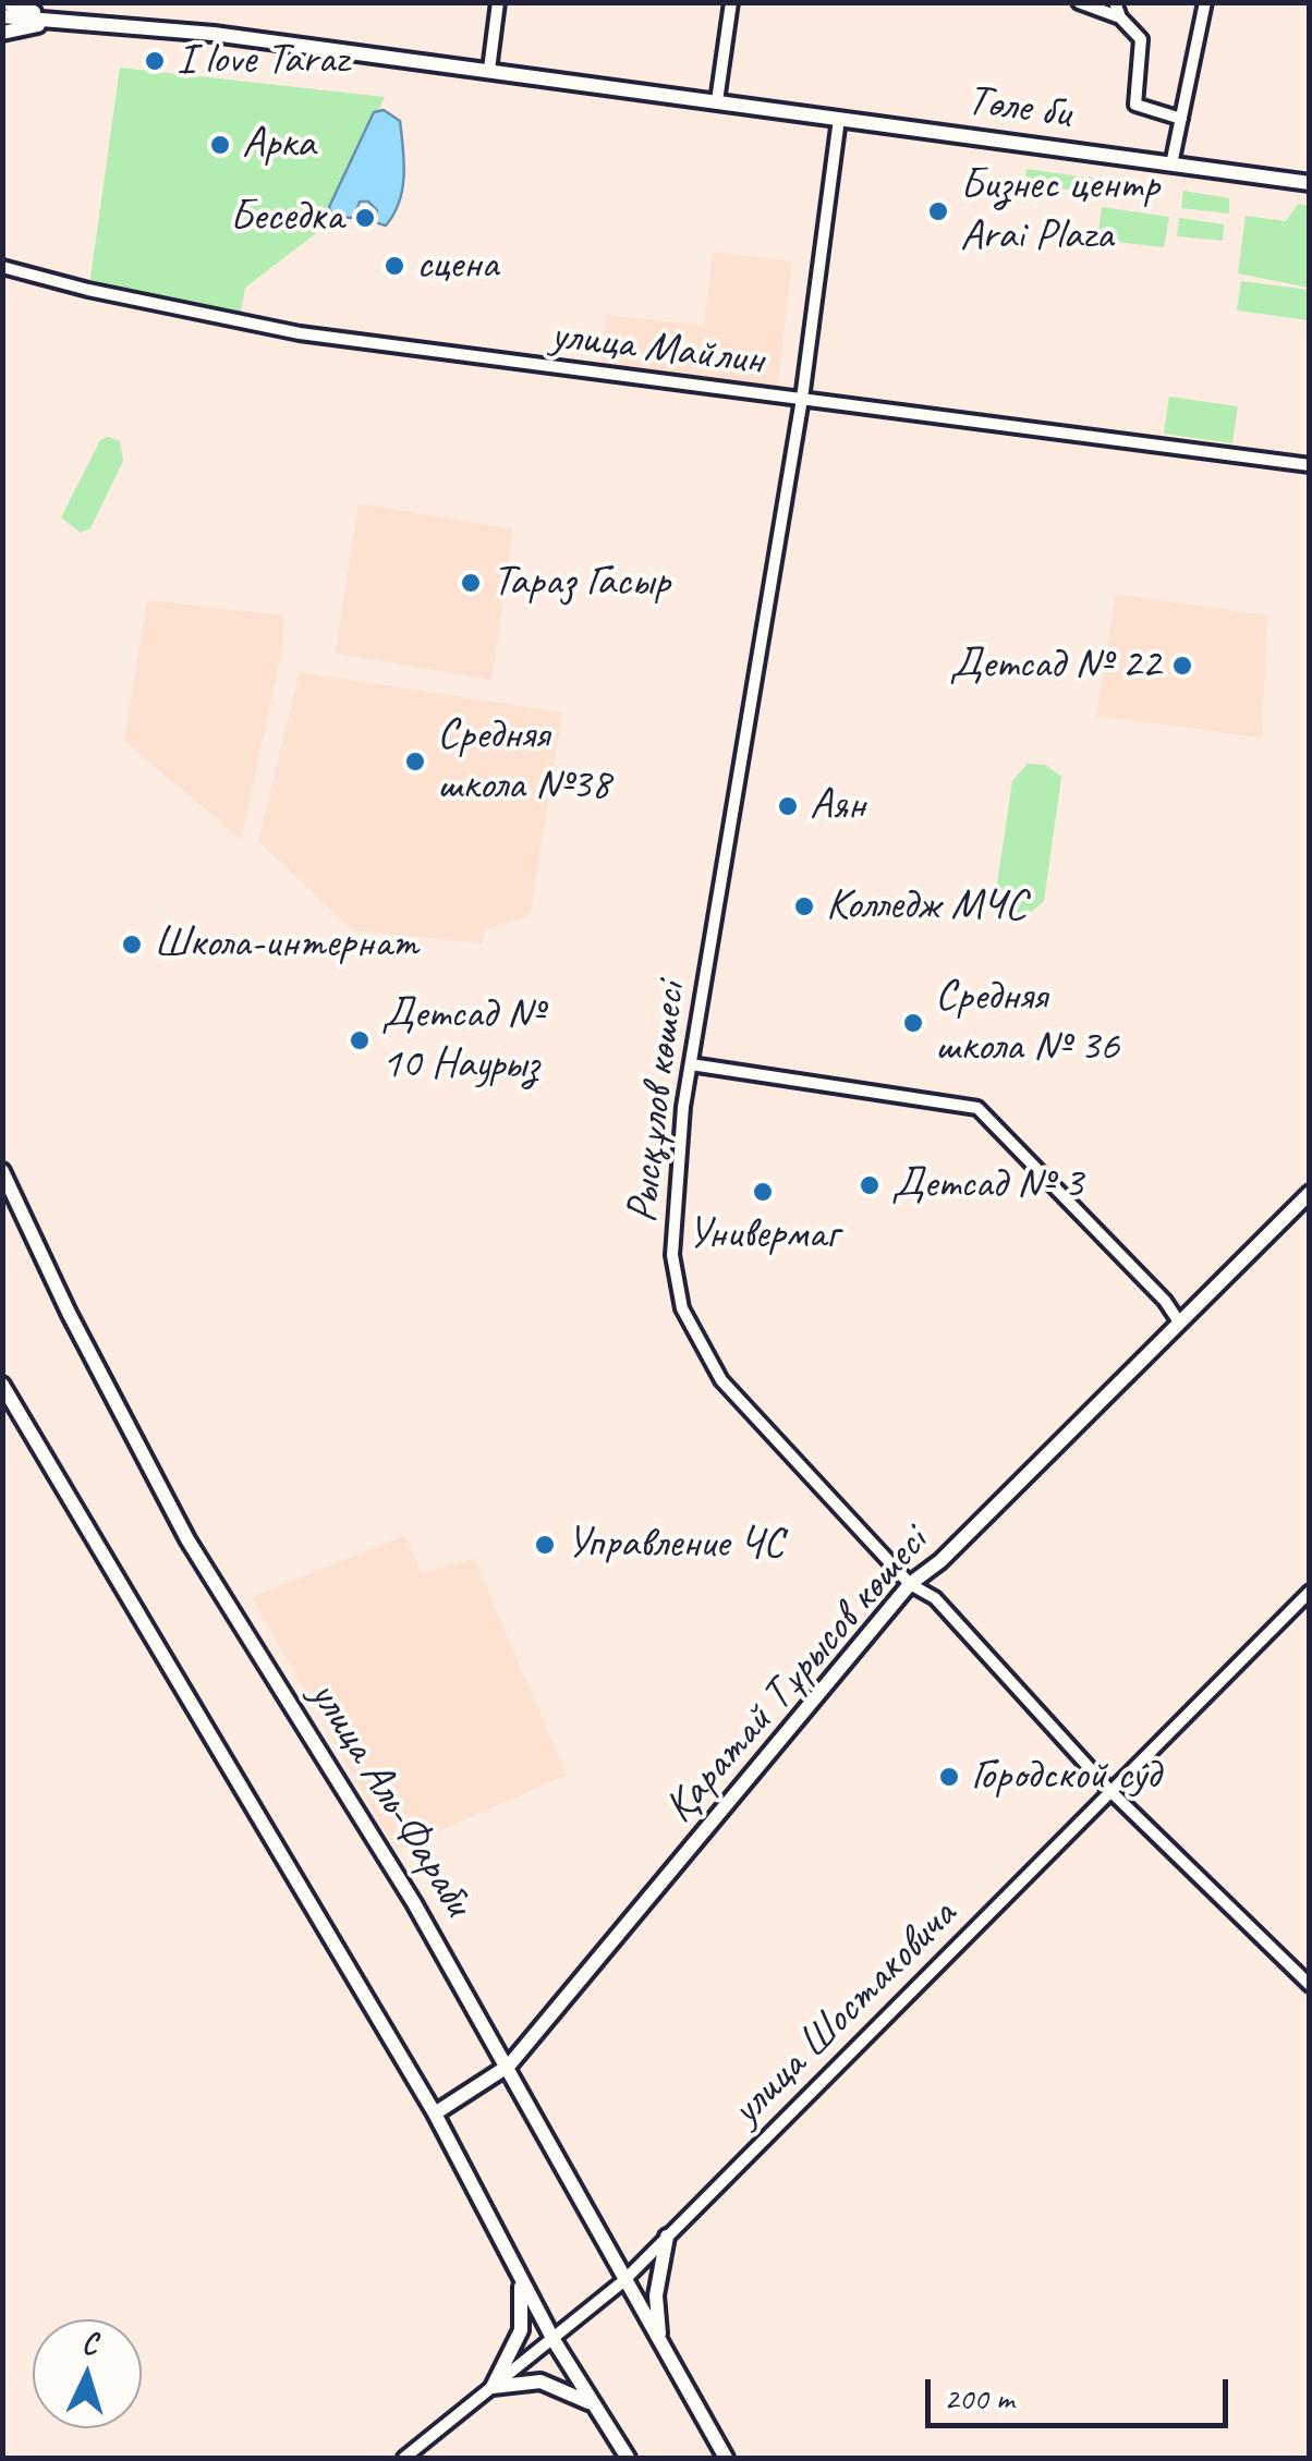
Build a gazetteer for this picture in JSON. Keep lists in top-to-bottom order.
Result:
{
  "streets": {
    "main road": ["Төле би", "Қаратай Тұрысов көшесі", "улица Аль-Фараби"],
    "street": ["улица Майлин", "Рысқұлов көшесі", "улица Шостаковича"]
  },
  "crossings": [
    ["Төле би", "Рысқұлов көшесі"],
    ["улица Майлин", "Рысқұлов көшесі"],
    ["Рысқұлов көшесі", "Қаратай Тұрысов көшесі"],
    ["Рысқұлов көшесі", "улица Шостаковича"],
    ["Қаратай Тұрысов көшесі", "улица Аль-Фараби"],
    ["улица Аль-Фараби", "улица Шостаковича"]
  ],
  "places": [
    "I love Taraz",
    "Арка",
    "Бизнес центр Arai Plaza",
    "Беседка",
    "сцена",
    "Тараз Гасыр",
    "Детсад № 22",
    "Средняя школа №38",
    "Аян",
    "Колледж МЧС",
    "Школа-интернат",
    "Средняя школа № 36",
    "Детсад № 10 Наурыз",
    "Детсад № 3",
    "Универмаг",
    "Управление ЧС",
    "Городской суд"
  ],
  "scale_bar": "200 m",
  "north": "top"
}
